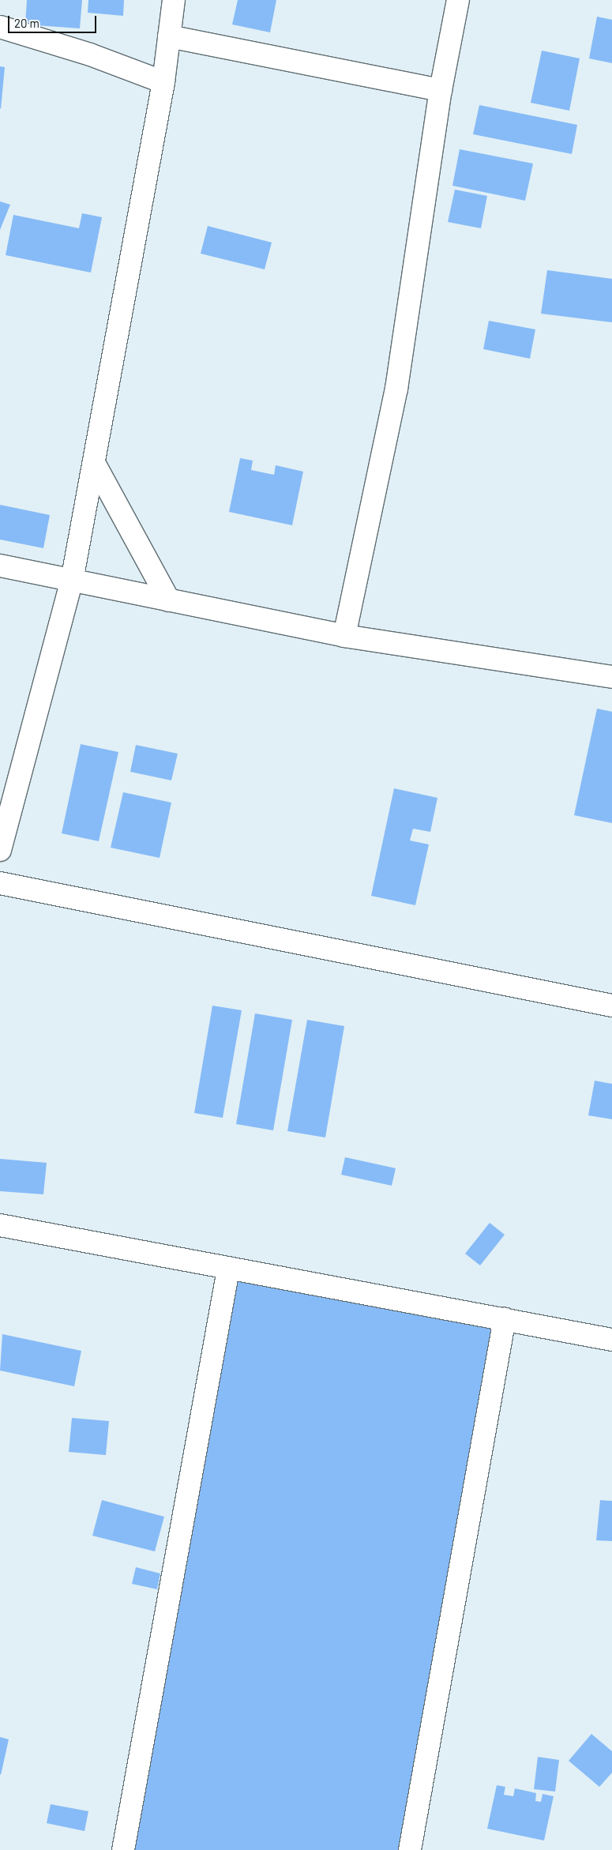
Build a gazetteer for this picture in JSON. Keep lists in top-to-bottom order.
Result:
{
  "scale_bar": "20 m"
}
